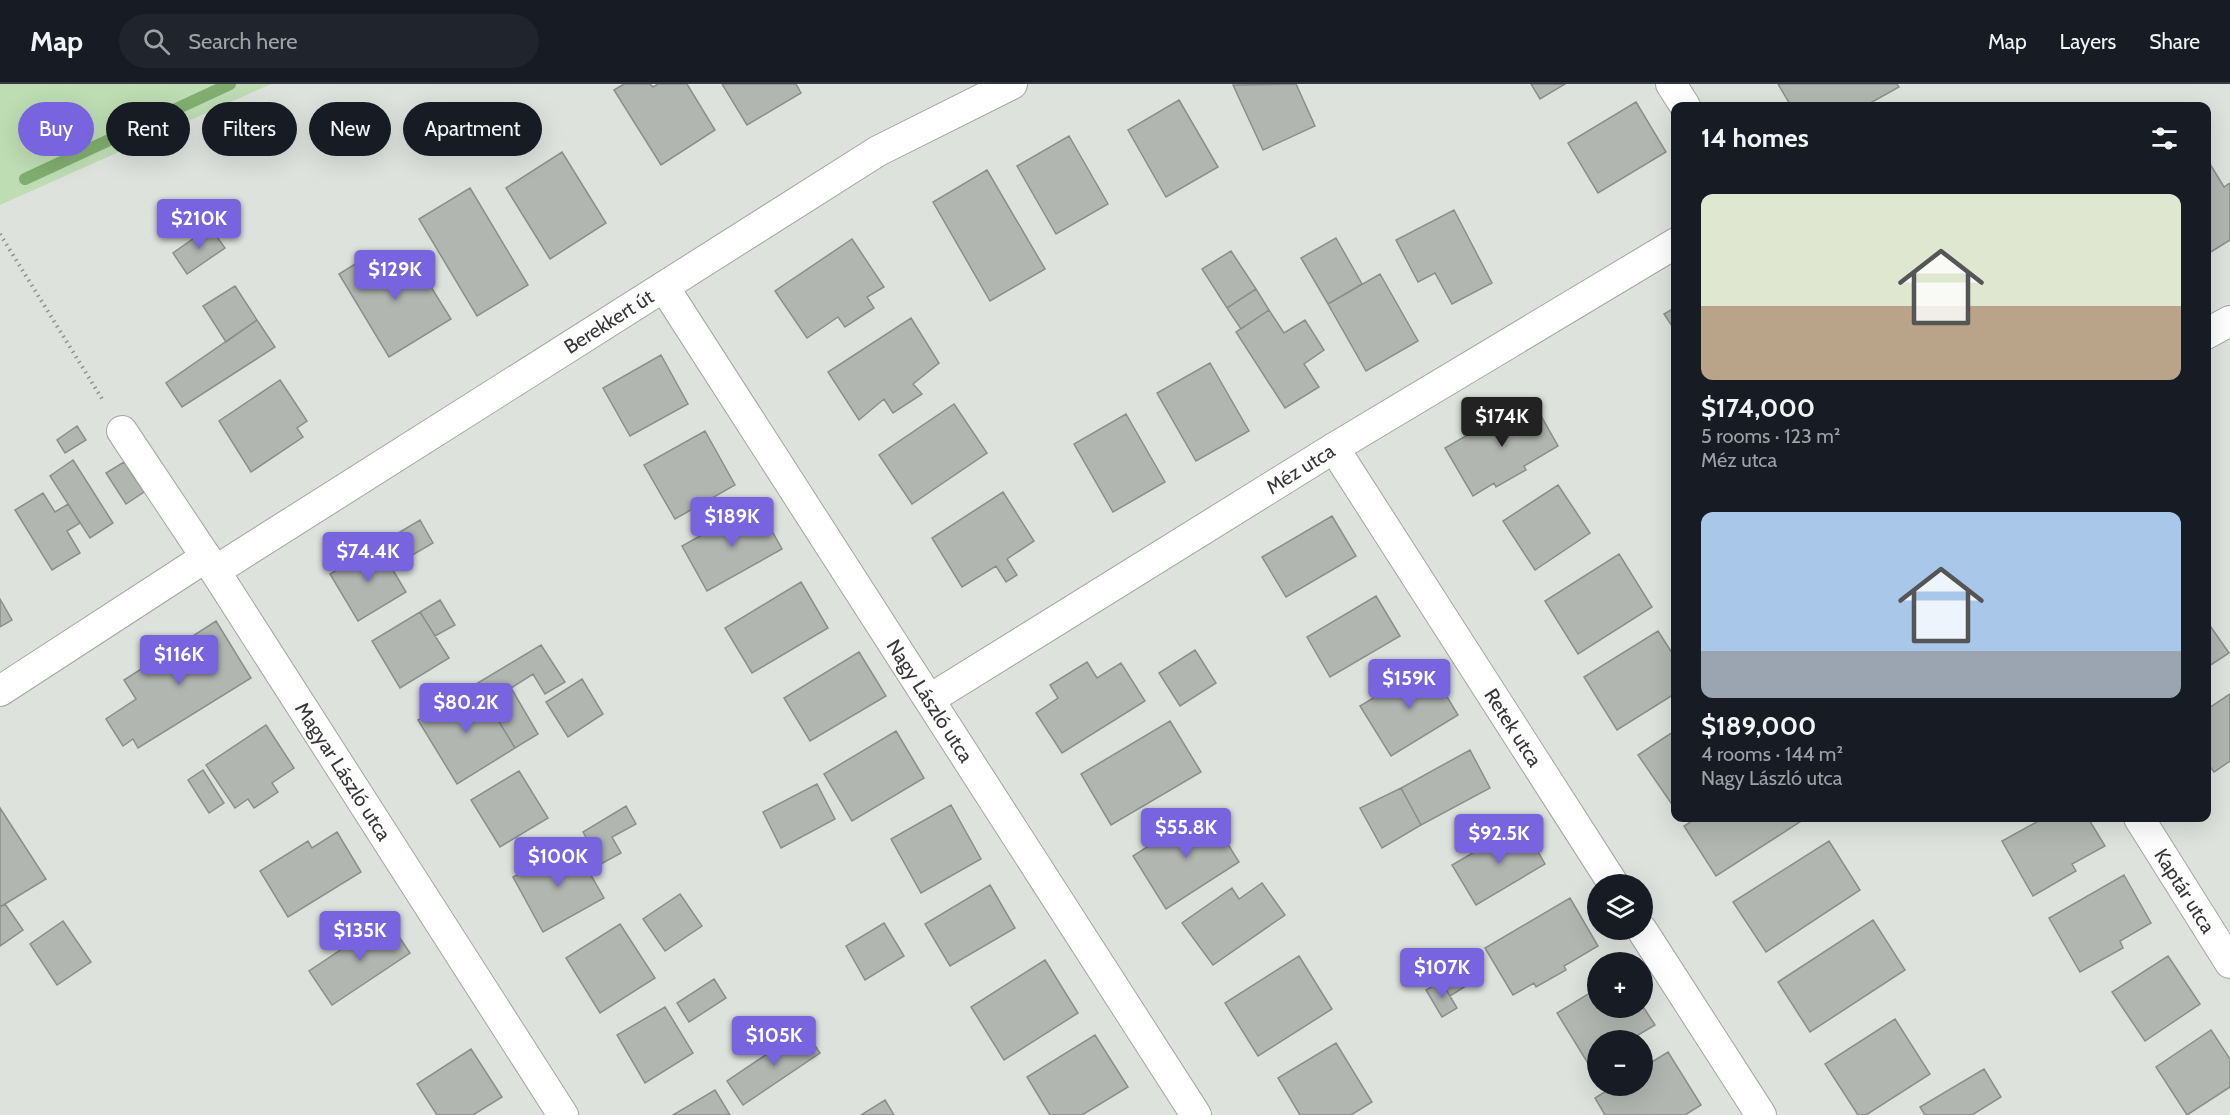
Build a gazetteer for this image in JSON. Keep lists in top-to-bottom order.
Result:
{
  "streets": {
    "street": [
      "Berekkert út",
      "Méz utca",
      "Nagy László utca",
      "Retek utca",
      "Magyar László utca",
      "Kaptár utca"
    ]
  },
  "crossings": [
    ["Berekkert út", "Nagy László utca"],
    ["Berekkert út", "Magyar László utca"],
    ["Méz utca", "Nagy László utca"],
    ["Méz utca", "Retek utca"]
  ],
  "page": {
    "header": "Map",
    "search": "Search here",
    "nav": ["Map", "Layers", "Share"],
    "chip": [
      "Buy",
      "Rent",
      "Filters",
      "New",
      "Apartment"
    ],
    "heading": "14 homes",
    "list": [
      {
        "name": "$174,000",
        "note": "5 rooms · 123 m² · Méz utca"
      },
      {
        "name": "$189,000",
        "note": "4 rooms · 144 m² · Nagy László utca"
      }
    ],
    "price": [
      "$210K",
      "$129K",
      "$174K",
      "$189K",
      "$74.4K",
      "$116K",
      "$159K",
      "$80.2K",
      "$55.8K",
      "$92.5K",
      "$100K",
      "$135K",
      "$107K",
      "$105K"
    ],
    "map_buttons": ["+", "−"]
  }
}
